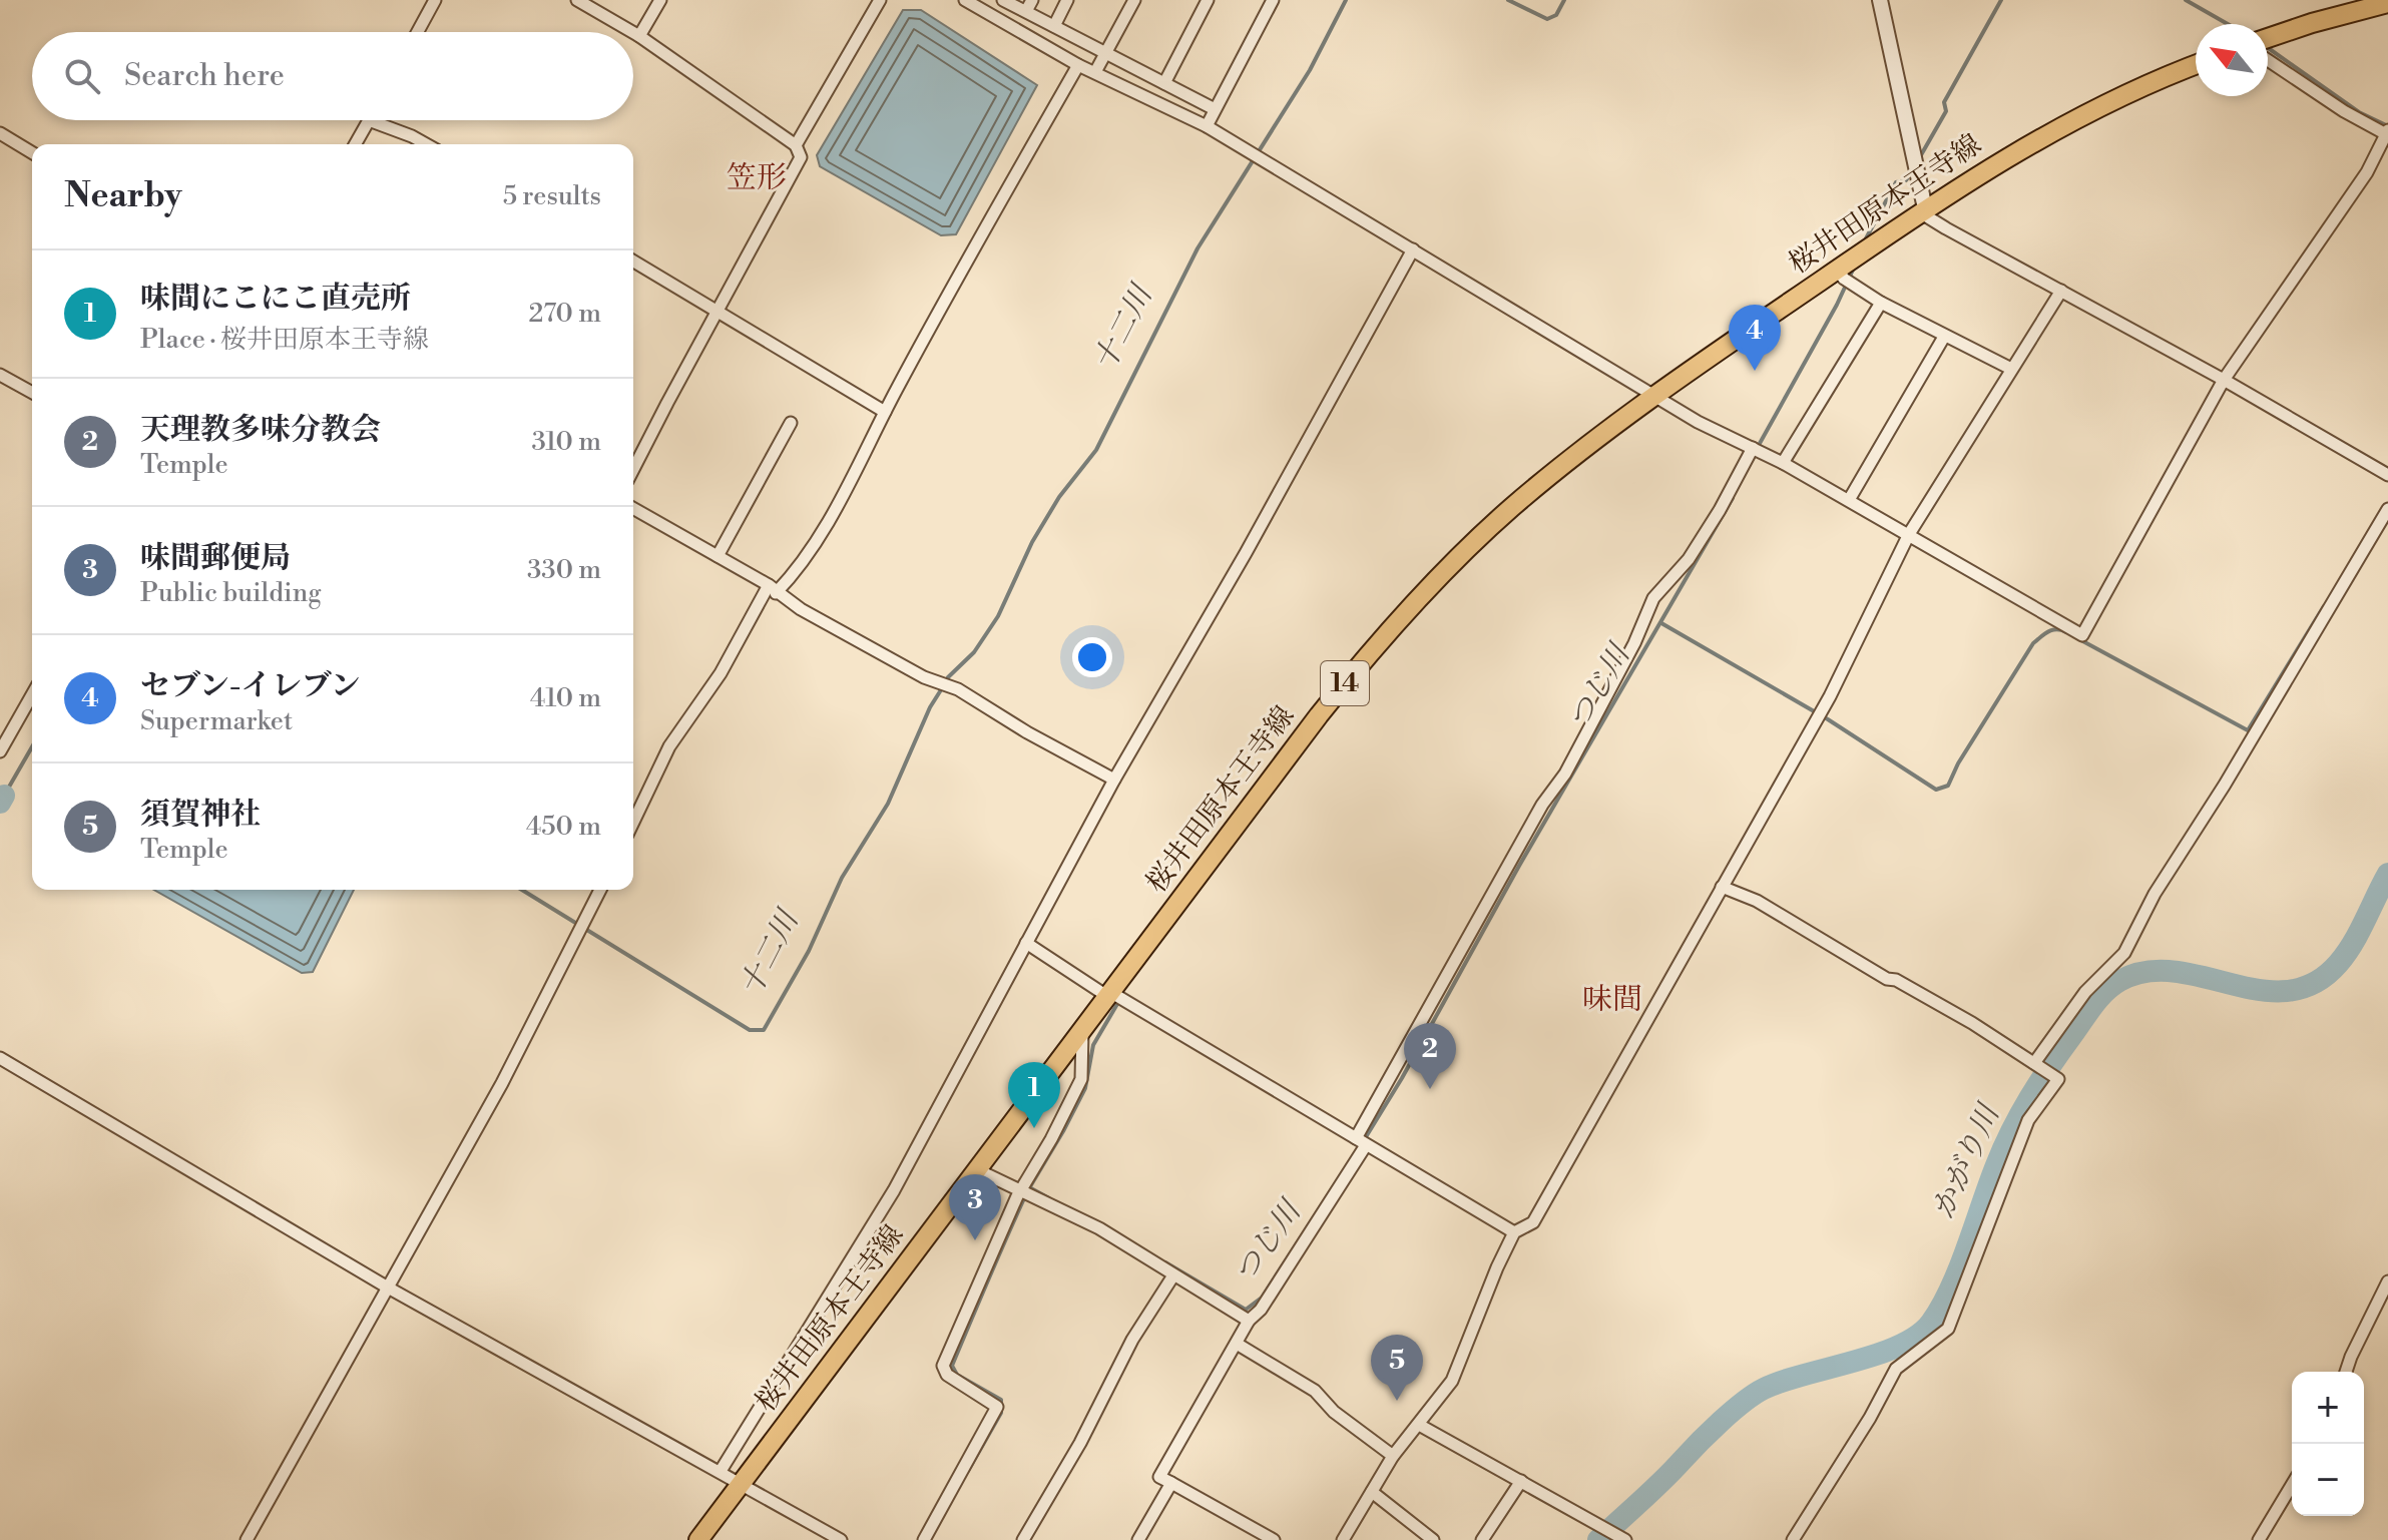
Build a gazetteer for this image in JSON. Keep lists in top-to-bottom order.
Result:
{
  "streets": {
    "main road": ["桜井田原本王寺線", "14"]
  },
  "districts": ["笠形", "味間"],
  "water": ["十二川", "つじ川", "かがり川"],
  "north": "top left",
  "page": {
    "search": "Search here",
    "heading": ["Nearby", "5 results"],
    "list": [
      {
        "mark": "1",
        "name": "味間にこにこ直売所",
        "note": "Place · 桜井田原本王寺線",
        "value": "270 m"
      },
      {
        "mark": "2",
        "name": "天理教多味分教会",
        "note": "Temple",
        "value": "310 m"
      },
      {
        "mark": "3",
        "name": "味間郵便局",
        "note": "Public building",
        "value": "330 m"
      },
      {
        "mark": "4",
        "name": "セブン-イレブン",
        "note": "Supermarket",
        "value": "410 m"
      },
      {
        "mark": "5",
        "name": "須賀神社",
        "note": "Temple",
        "value": "450 m"
      }
    ],
    "pins": [
      "4",
      "2",
      "1",
      "3",
      "5"
    ],
    "map_buttons": ["+", "−"]
  }
}
